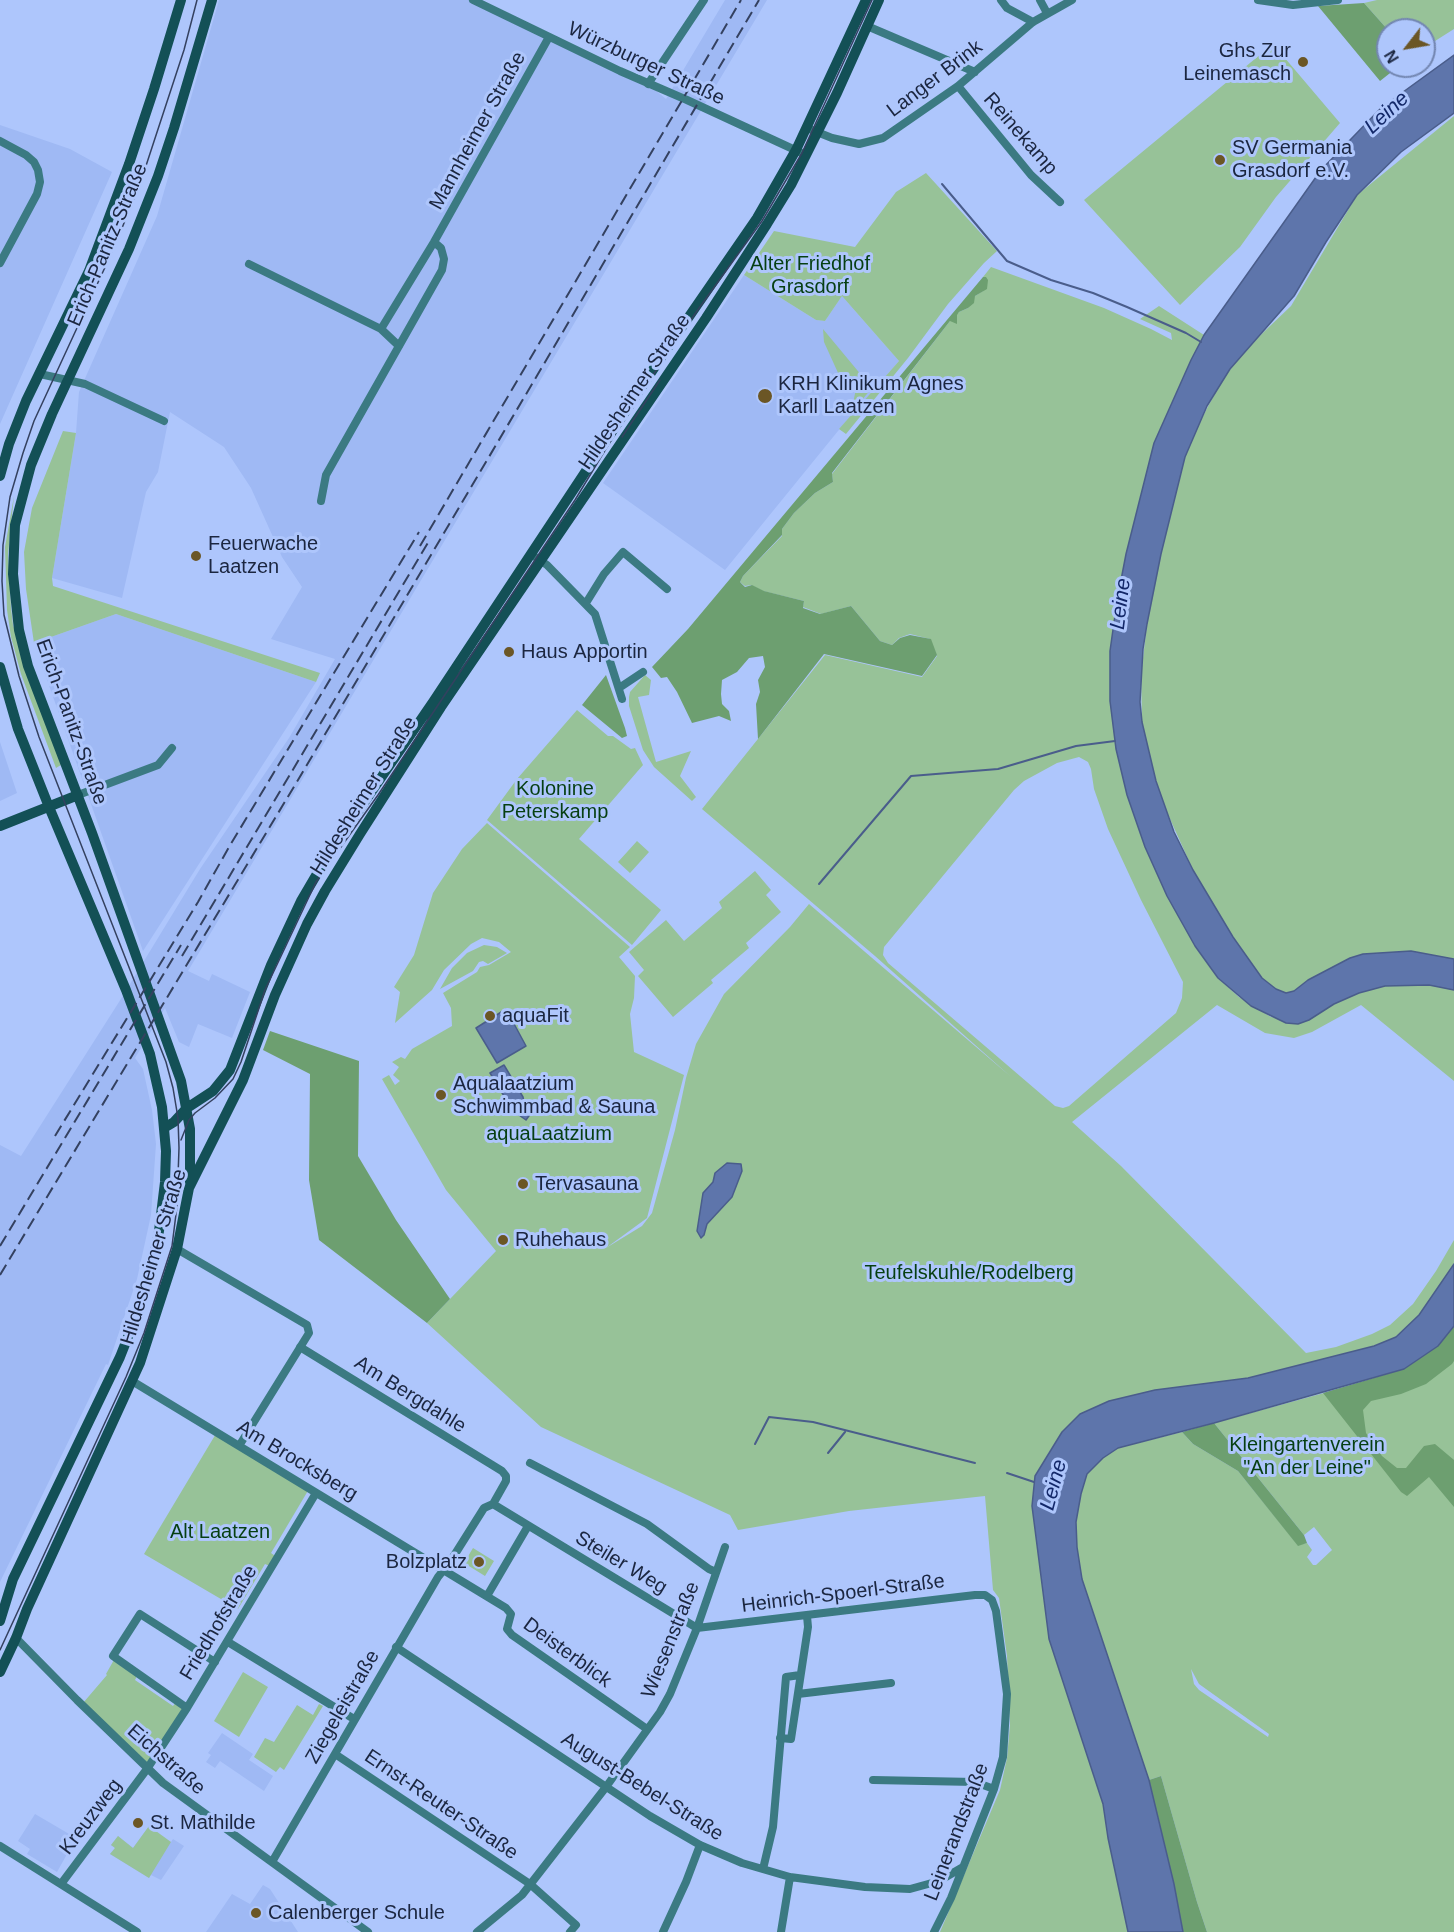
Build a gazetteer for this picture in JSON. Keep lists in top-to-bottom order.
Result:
{
  "streets": {
    "main road": ["Erich-Panitz-Straße", "Hildesheimer Straße"],
    "street": [
      "Würzburger Straße",
      "Langer Brink",
      "Mannheimer Straße",
      "Reinekamp",
      "Am Bergdahle",
      "Am Brocksberg",
      "Steiler Weg",
      "Heinrich-Spoerl-Straße",
      "Friedhofstraße",
      "Wiesenstraße",
      "Deisterblick",
      "Ziegeleistraße",
      "Eichstraße",
      "August-Bebel-Straße",
      "Ernst-Reuter-Straße",
      "Kreuzweg",
      "Leinerandstraße"
    ]
  },
  "crossings": [
    ["Würzburger Straße", "Mannheimer Straße"],
    ["Würzburger Straße", "Hildesheimer Straße"],
    ["Langer Brink", "Reinekamp"],
    ["Langer Brink", "Hildesheimer Straße"],
    ["Erich-Panitz-Straße", "Hildesheimer Straße"],
    ["Hildesheimer Straße", "Am Brocksberg"],
    ["Hildesheimer Straße", "Eichstraße"],
    ["Am Bergdahle", "Ziegeleistraße"],
    ["Am Brocksberg", "Friedhofstraße"],
    ["Am Brocksberg", "Deisterblick"],
    ["Am Brocksberg", "Ziegeleistraße"],
    ["Steiler Weg", "Heinrich-Spoerl-Straße"],
    ["Steiler Weg", "Wiesenstraße"],
    ["Steiler Weg", "Ziegeleistraße"],
    ["Heinrich-Spoerl-Straße", "Wiesenstraße"],
    ["Heinrich-Spoerl-Straße", "Leinerandstraße"],
    ["Friedhofstraße", "Eichstraße"],
    ["Friedhofstraße", "Kreuzweg"],
    ["Wiesenstraße", "Deisterblick"],
    ["Wiesenstraße", "August-Bebel-Straße"],
    ["Wiesenstraße", "Ernst-Reuter-Straße"],
    ["Ziegeleistraße", "Eichstraße"],
    ["Ziegeleistraße", "August-Bebel-Straße"],
    ["Ziegeleistraße", "Ernst-Reuter-Straße"],
    ["Eichstraße", "Kreuzweg"],
    ["August-Bebel-Straße", "Leinerandstraße"]
  ],
  "water": ["Leine"],
  "parks": [
    "Alter Friedhof Grasdorf",
    "Kolonine Peterskamp",
    "aquaLaatzium",
    "Teufelskuhle/Rodelberg",
    "Kleingartenverein \"An der Leine\"",
    "Alt Laatzen"
  ],
  "places": [
    "Ghs Zur Leinemasch",
    "SV Germania Grasdorf e.V.",
    "KRH Klinikum Agnes Karll Laatzen",
    "Feuerwache Laatzen",
    "Haus Apportin",
    "aquaFit",
    "Aqualaatzium Schwimmbad & Sauna",
    "Tervasauna",
    "Ruhehaus",
    "Bolzplatz",
    "St. Mathilde",
    "Calenberger Schule"
  ],
  "north": "bottom left"
}
